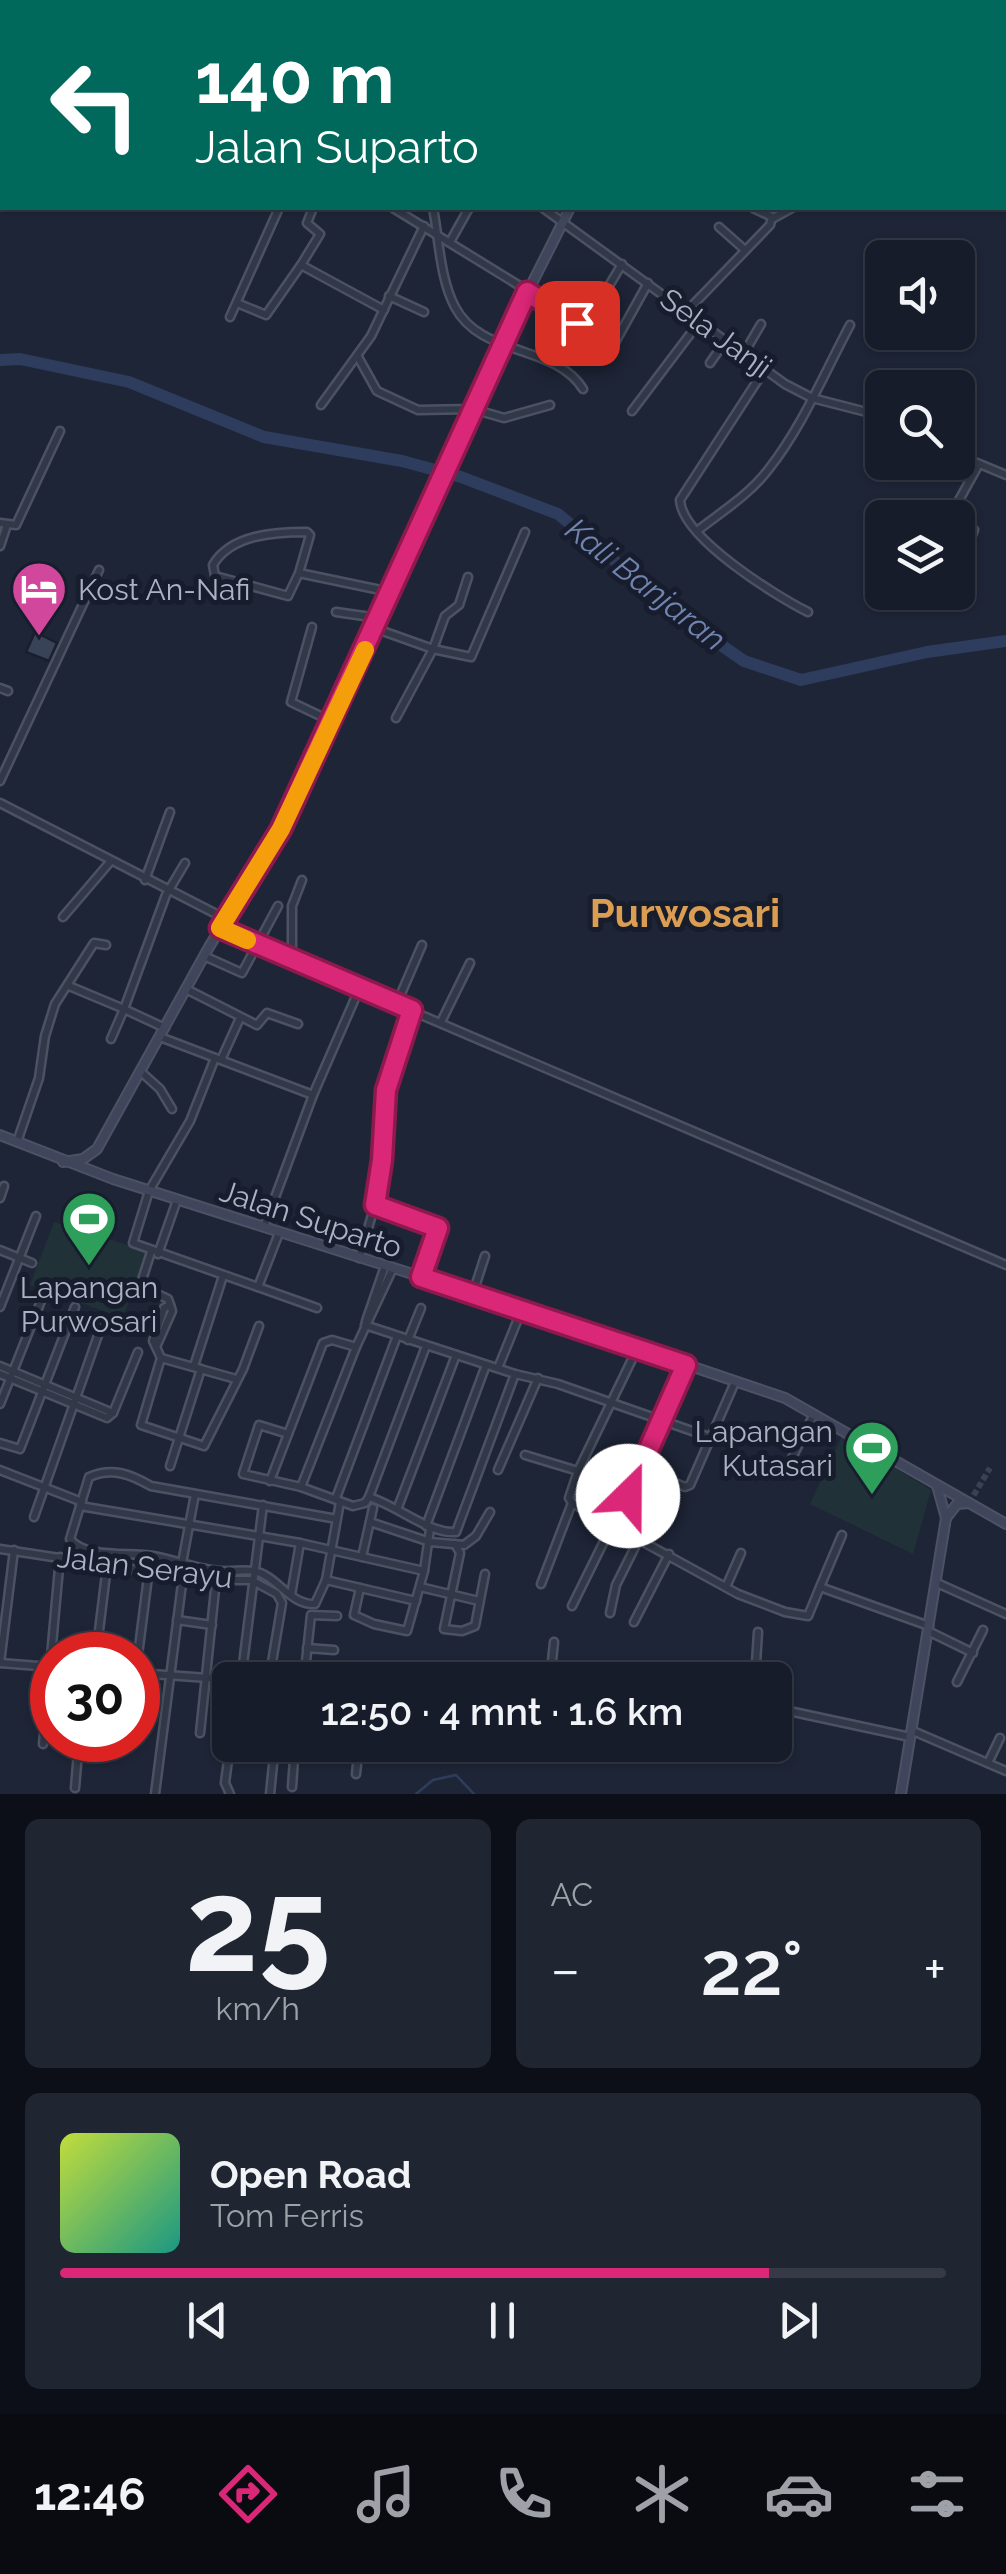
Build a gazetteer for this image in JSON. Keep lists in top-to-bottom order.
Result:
{
  "streets": {
    "street": ["Sela Janji", "Jalan Suparto", "Jalan Serayu"]
  },
  "districts": ["Purwosari"],
  "water": ["Kali Banjaran"],
  "places": {
    "hotel": ["Kost An-Nafi"],
    "sports": ["Lapangan Purwosari", "Lapangan Kutasari"]
  },
  "page": {
    "turn": ["140 m", "Jalan Suparto"],
    "limit": "30",
    "trip": "12:50 · 4 mnt · 1.6 km",
    "tile": [
      ["25", "km/h"],
      "AC"
    ],
    "heat": ["−", "22°", "+"],
    "song": ["Open Road", "Tom Ferris"],
    "tabs": "12:46"
  }
}
